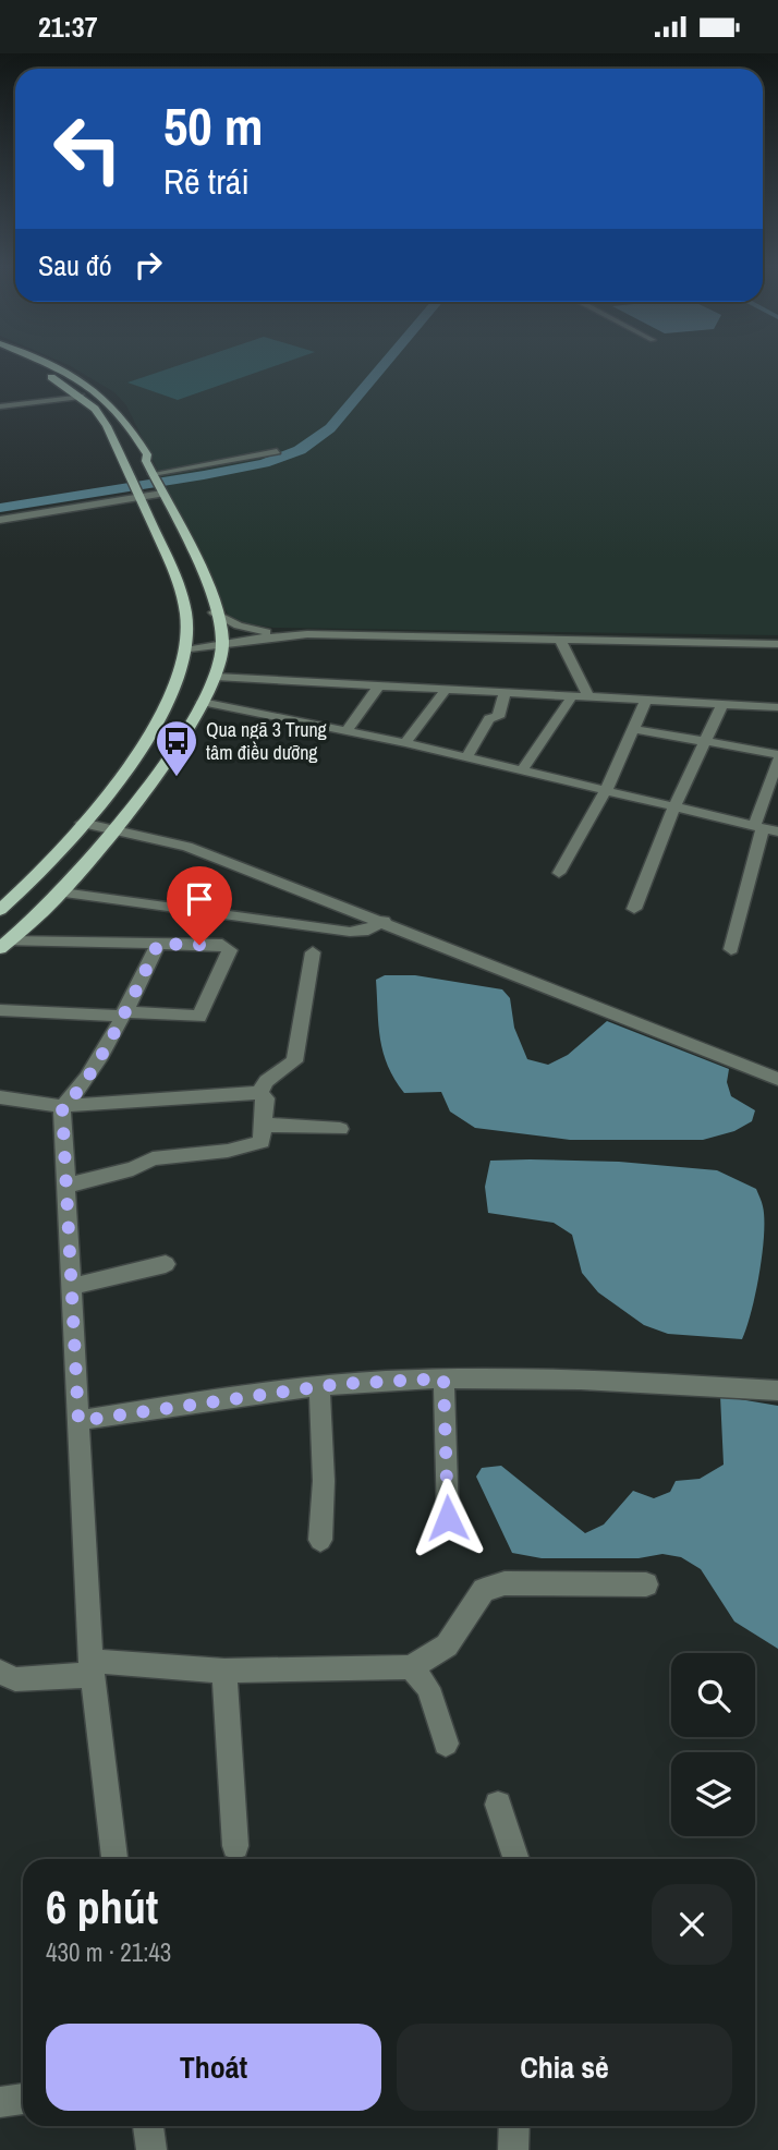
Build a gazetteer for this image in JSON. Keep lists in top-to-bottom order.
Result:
{
  "places": {
    "bus stop": ["Qua ngã 3 Trung tâm điều dưỡng"]
  },
  "page": {
    "status": "21:37",
    "turn": ["50 m", "Rẽ trái"],
    "then": "Sau đó",
    "heading": ["6 phút", "430 m · 21:43"],
    "buttons": ["Thoát", "Chia sẻ"]
  }
}
